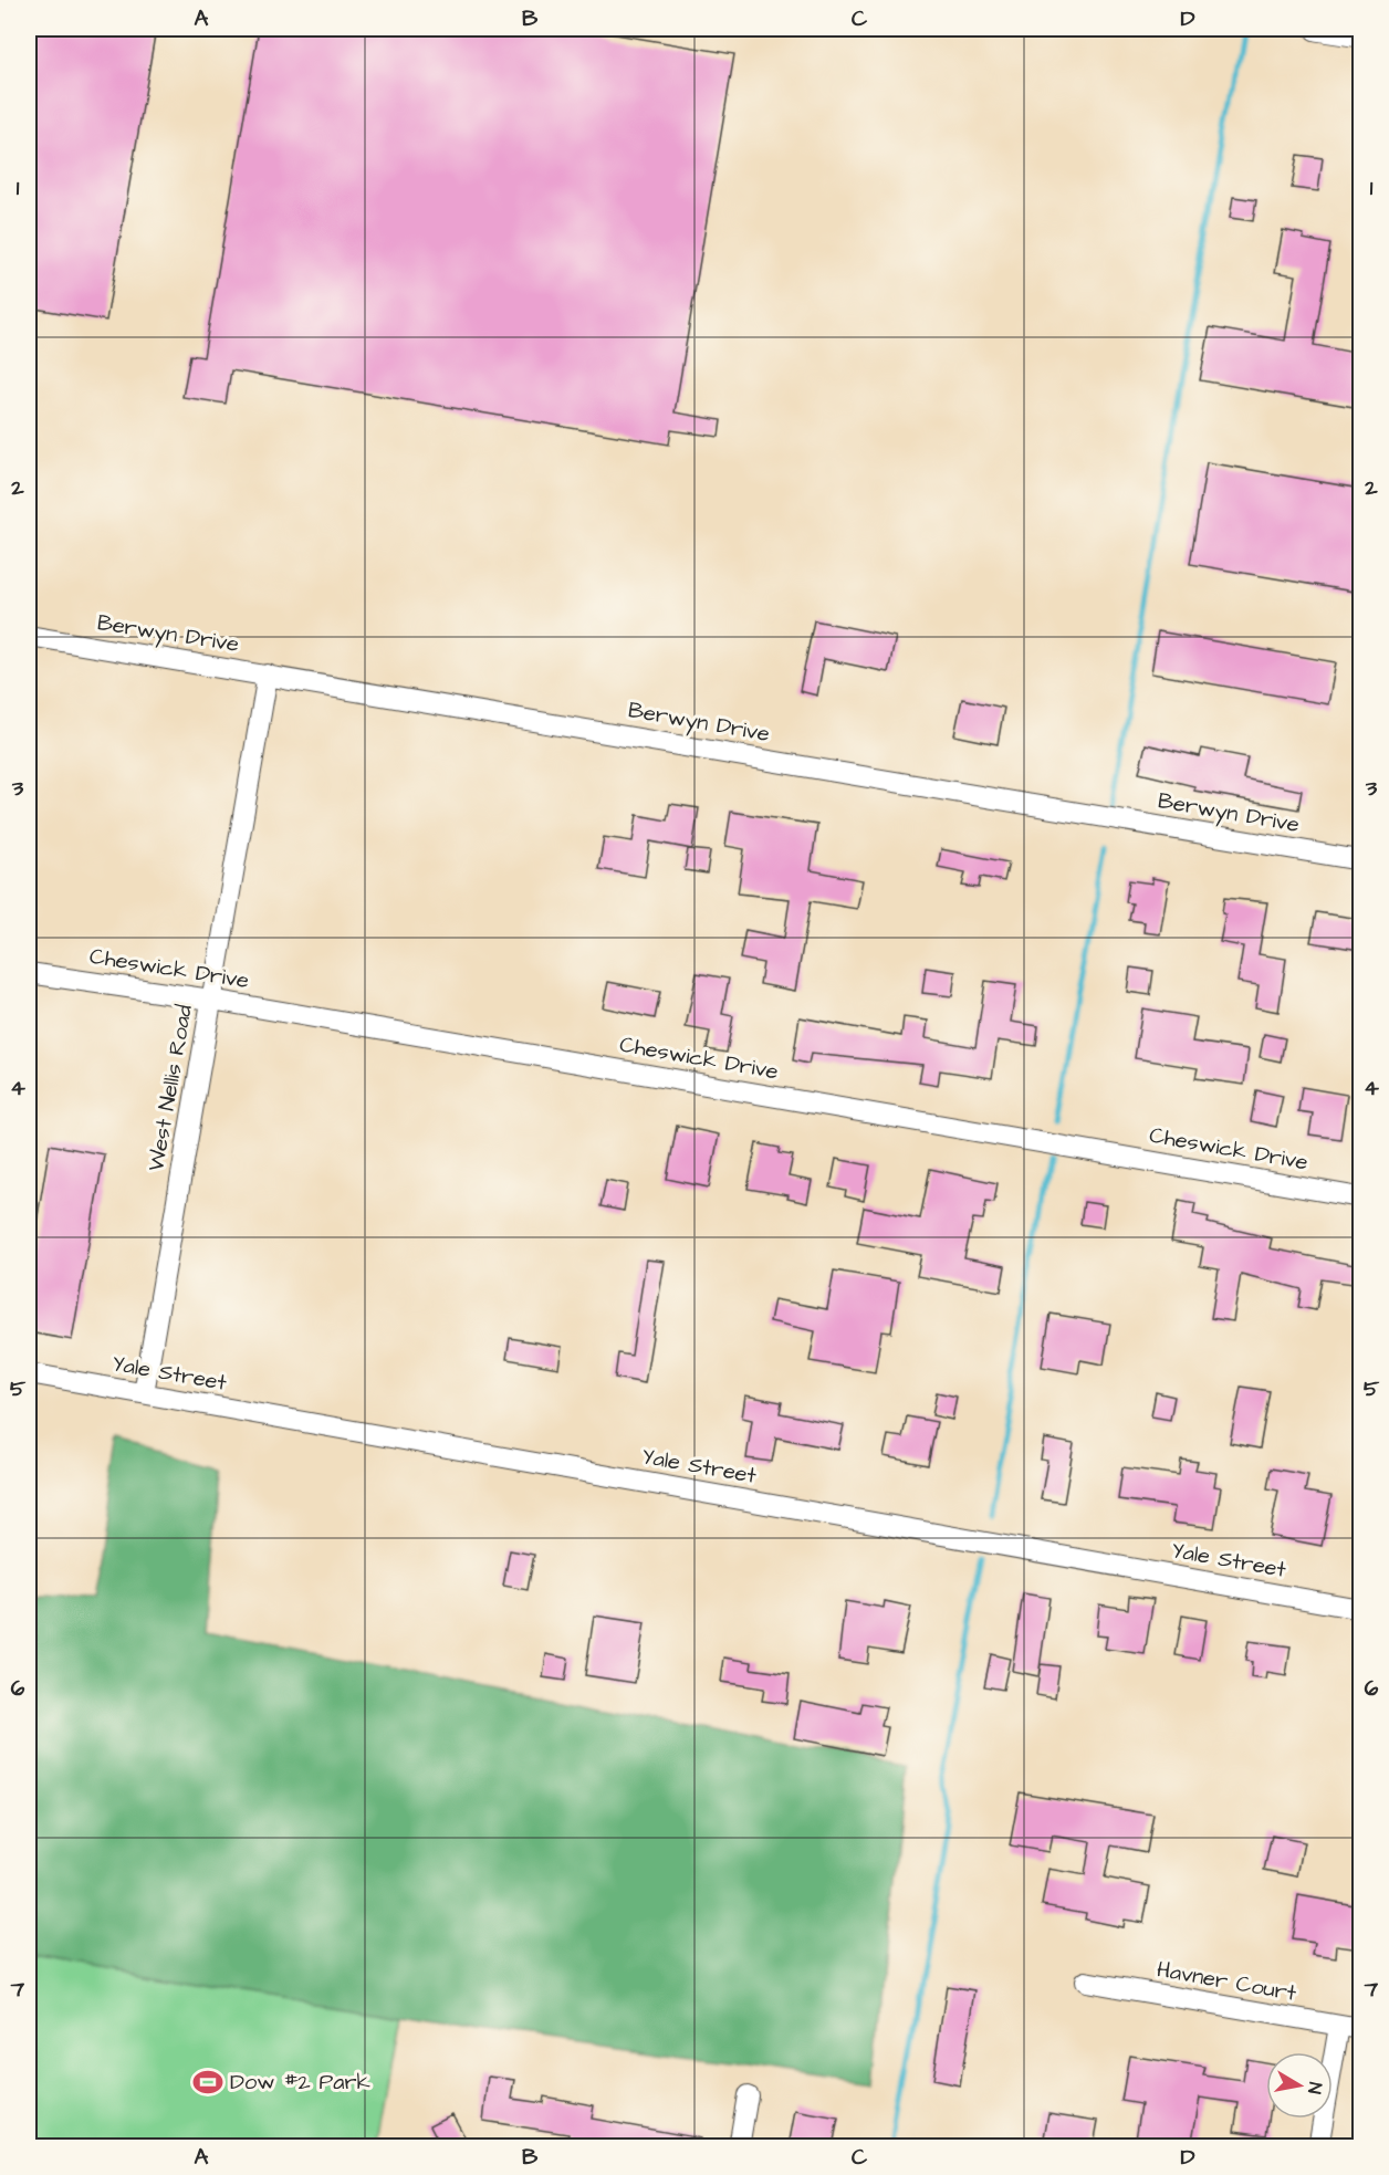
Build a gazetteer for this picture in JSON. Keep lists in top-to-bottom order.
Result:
{
  "streets": {
    "street": [
      "Berwyn Drive",
      "Cheswick Drive",
      "West Nellis Road",
      "Yale Street",
      "Havner Court"
    ]
  },
  "crossings": [
    ["Berwyn Drive", "West Nellis Road"],
    ["Cheswick Drive", "West Nellis Road"],
    ["West Nellis Road", "Yale Street"]
  ],
  "places": {
    "sports": ["Dow #2 Park"]
  },
  "north": "right",
  "grid": {
    "columns": [
      "A",
      "B",
      "C",
      "D"
    ],
    "rows": [
      "1",
      "2",
      "3",
      "4",
      "5",
      "6",
      "7"
    ]
  }
}
